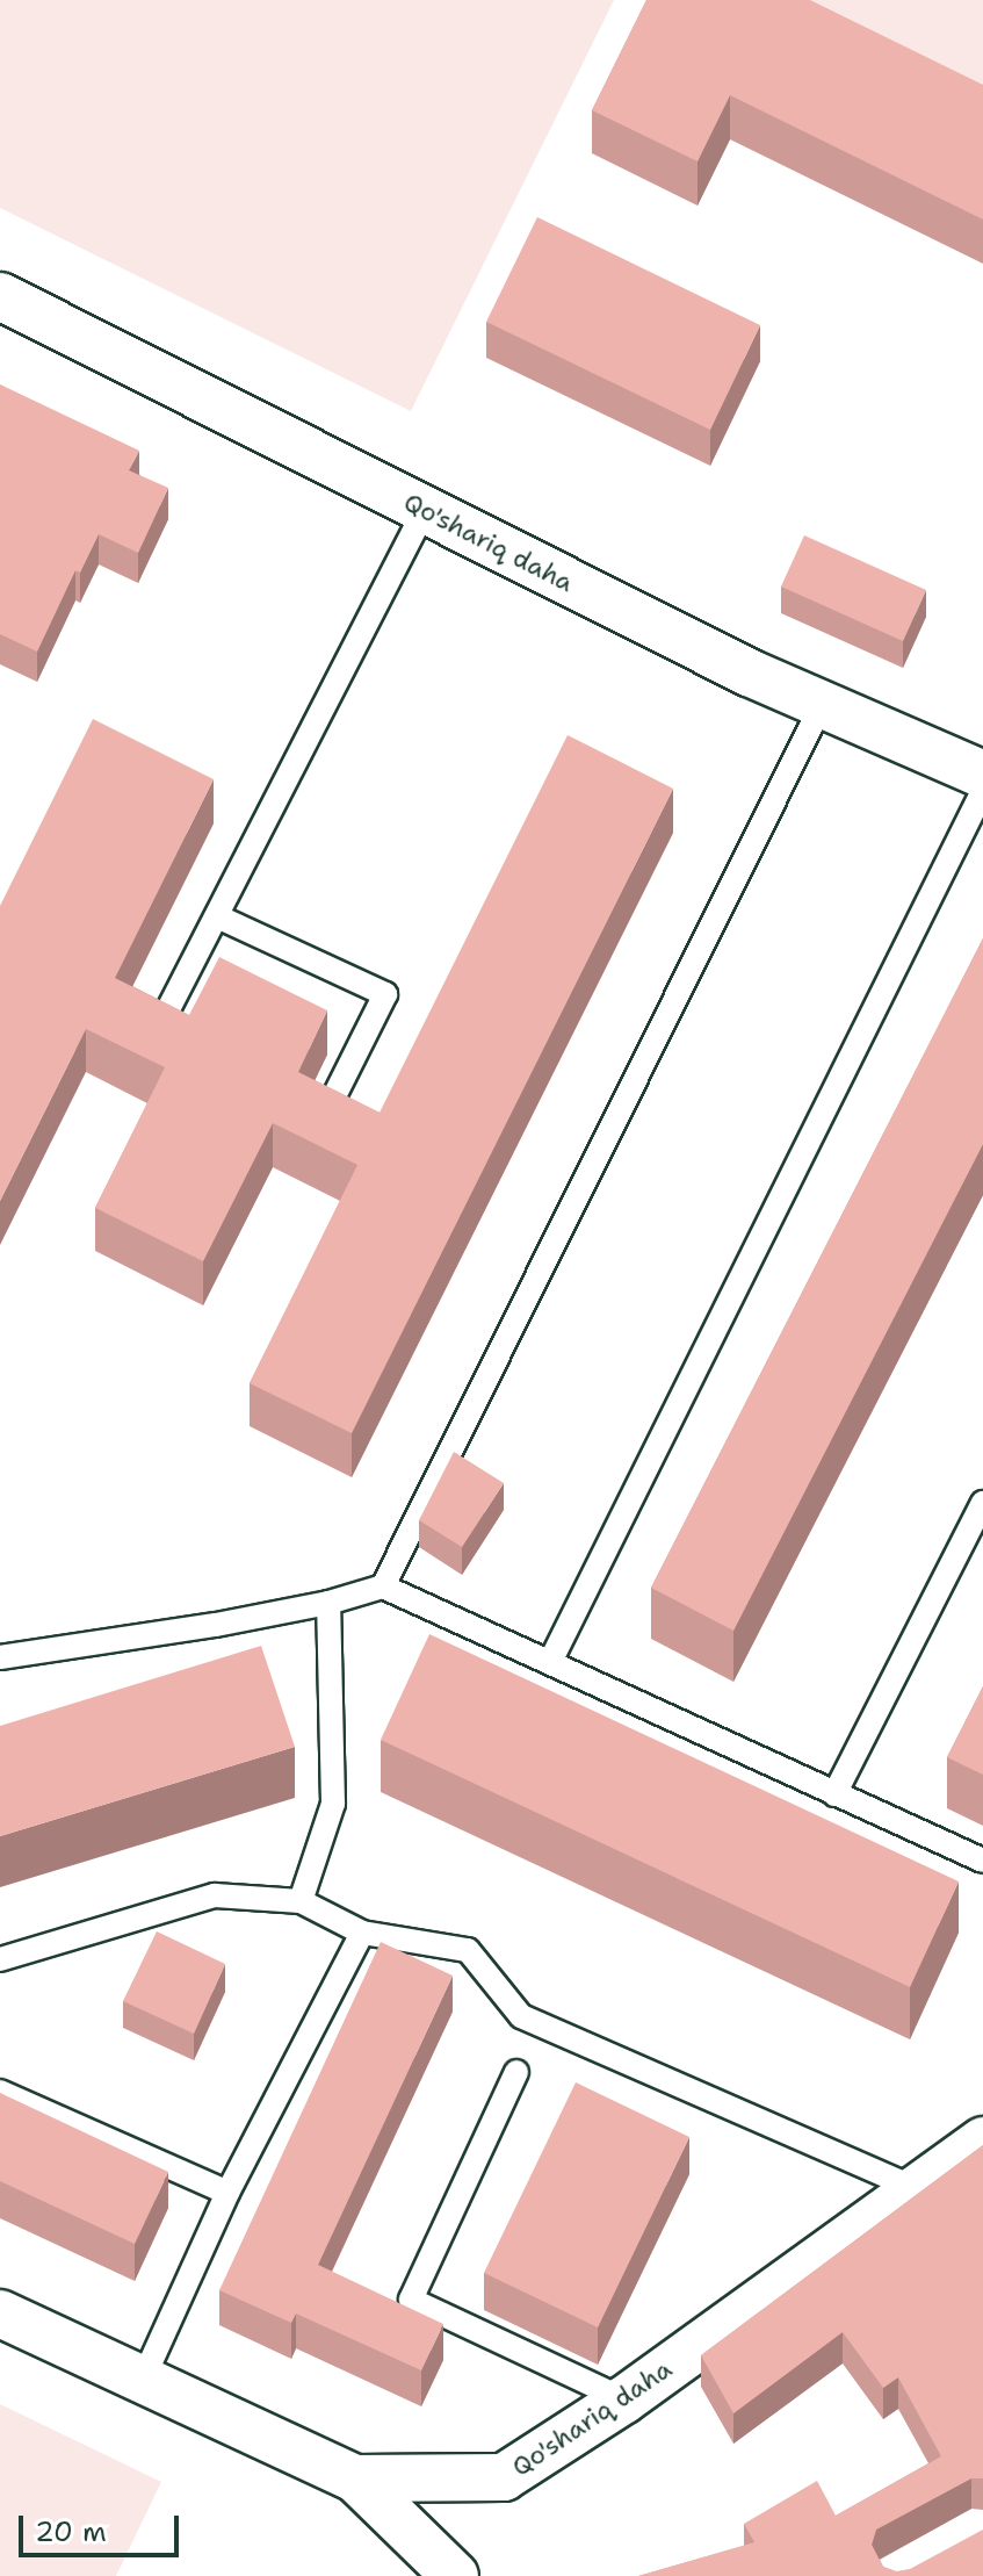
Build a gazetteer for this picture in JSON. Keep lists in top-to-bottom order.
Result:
{
  "streets": {
    "street": ["Qo'shariq daha"]
  },
  "scale_bar": "20 m"
}
